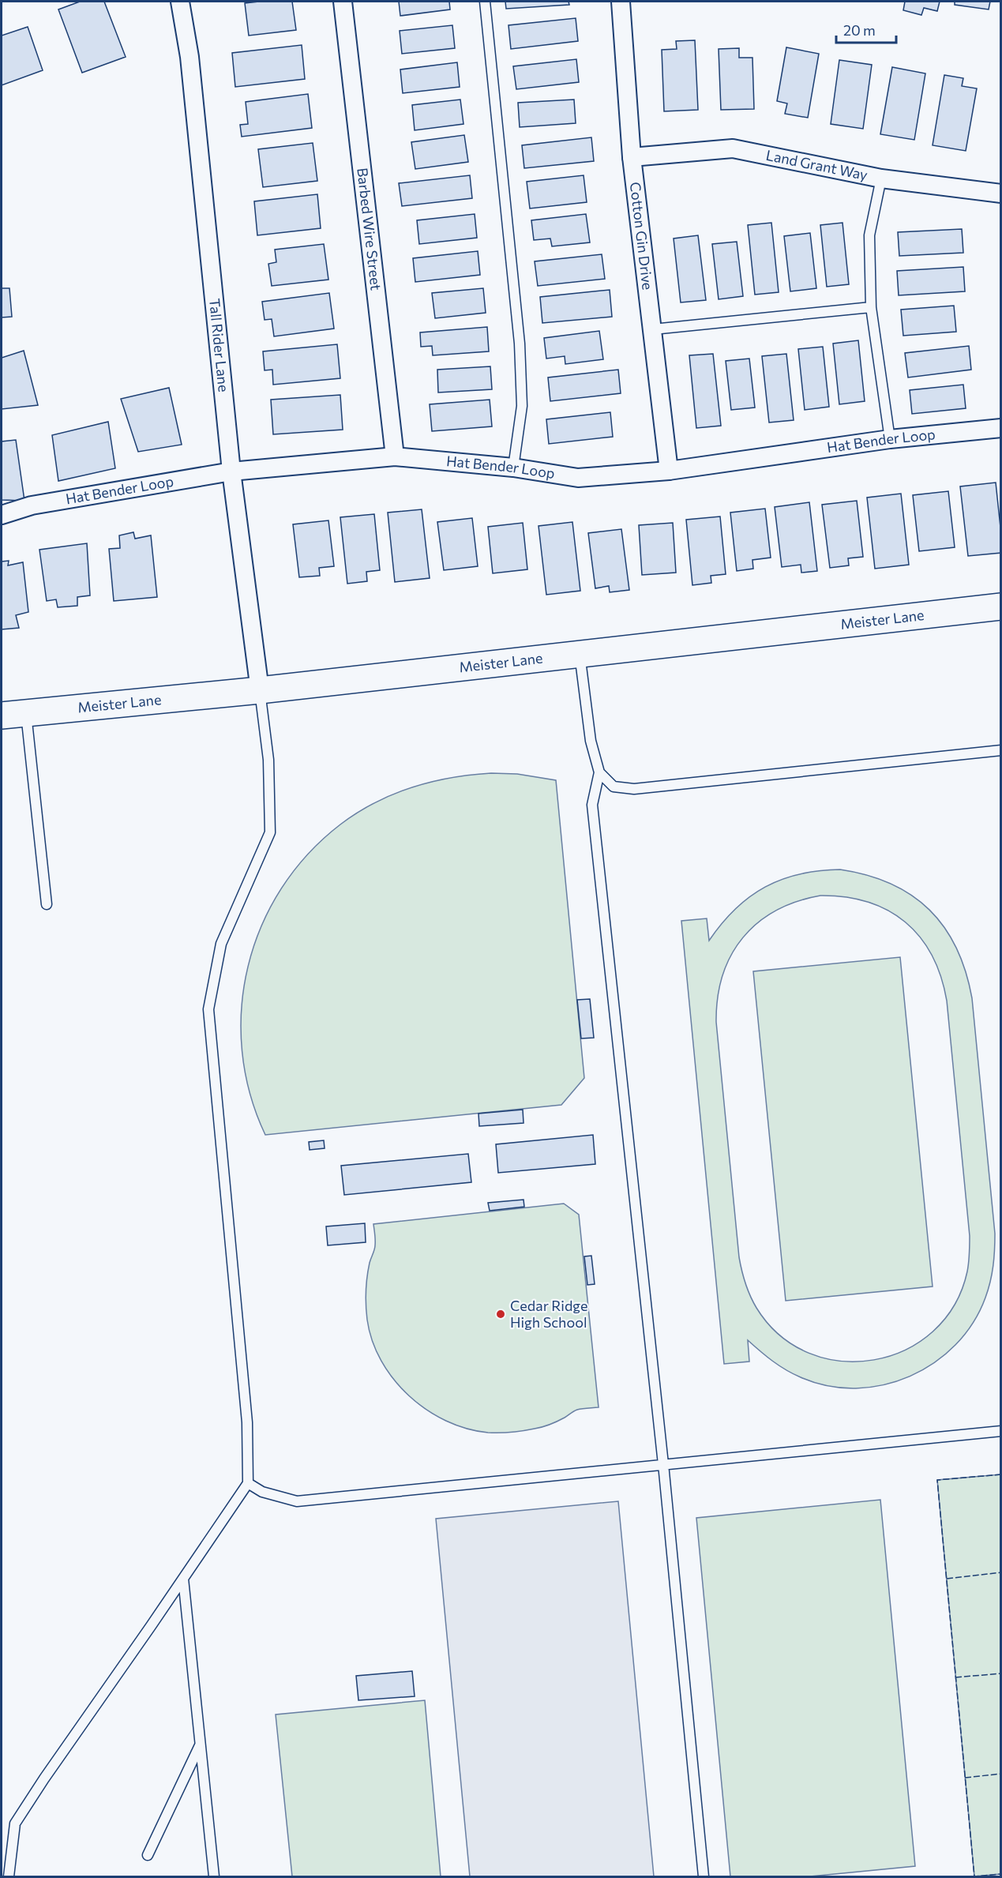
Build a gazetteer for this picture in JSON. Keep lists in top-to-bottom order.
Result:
{
  "streets": {
    "street": [
      "Land Grant Way",
      "Barbed Wire Street",
      "Cotton Gin Drive",
      "Tall Rider Lane",
      "Hat Bender Loop",
      "Meister Lane"
    ]
  },
  "crossings": [
    ["Land Grant Way", "Cotton Gin Drive"],
    ["Barbed Wire Street", "Hat Bender Loop"],
    ["Cotton Gin Drive", "Hat Bender Loop"],
    ["Tall Rider Lane", "Hat Bender Loop"],
    ["Tall Rider Lane", "Meister Lane"]
  ],
  "places": ["Cedar Ridge High School"],
  "scale_bar": "20 m"
}
